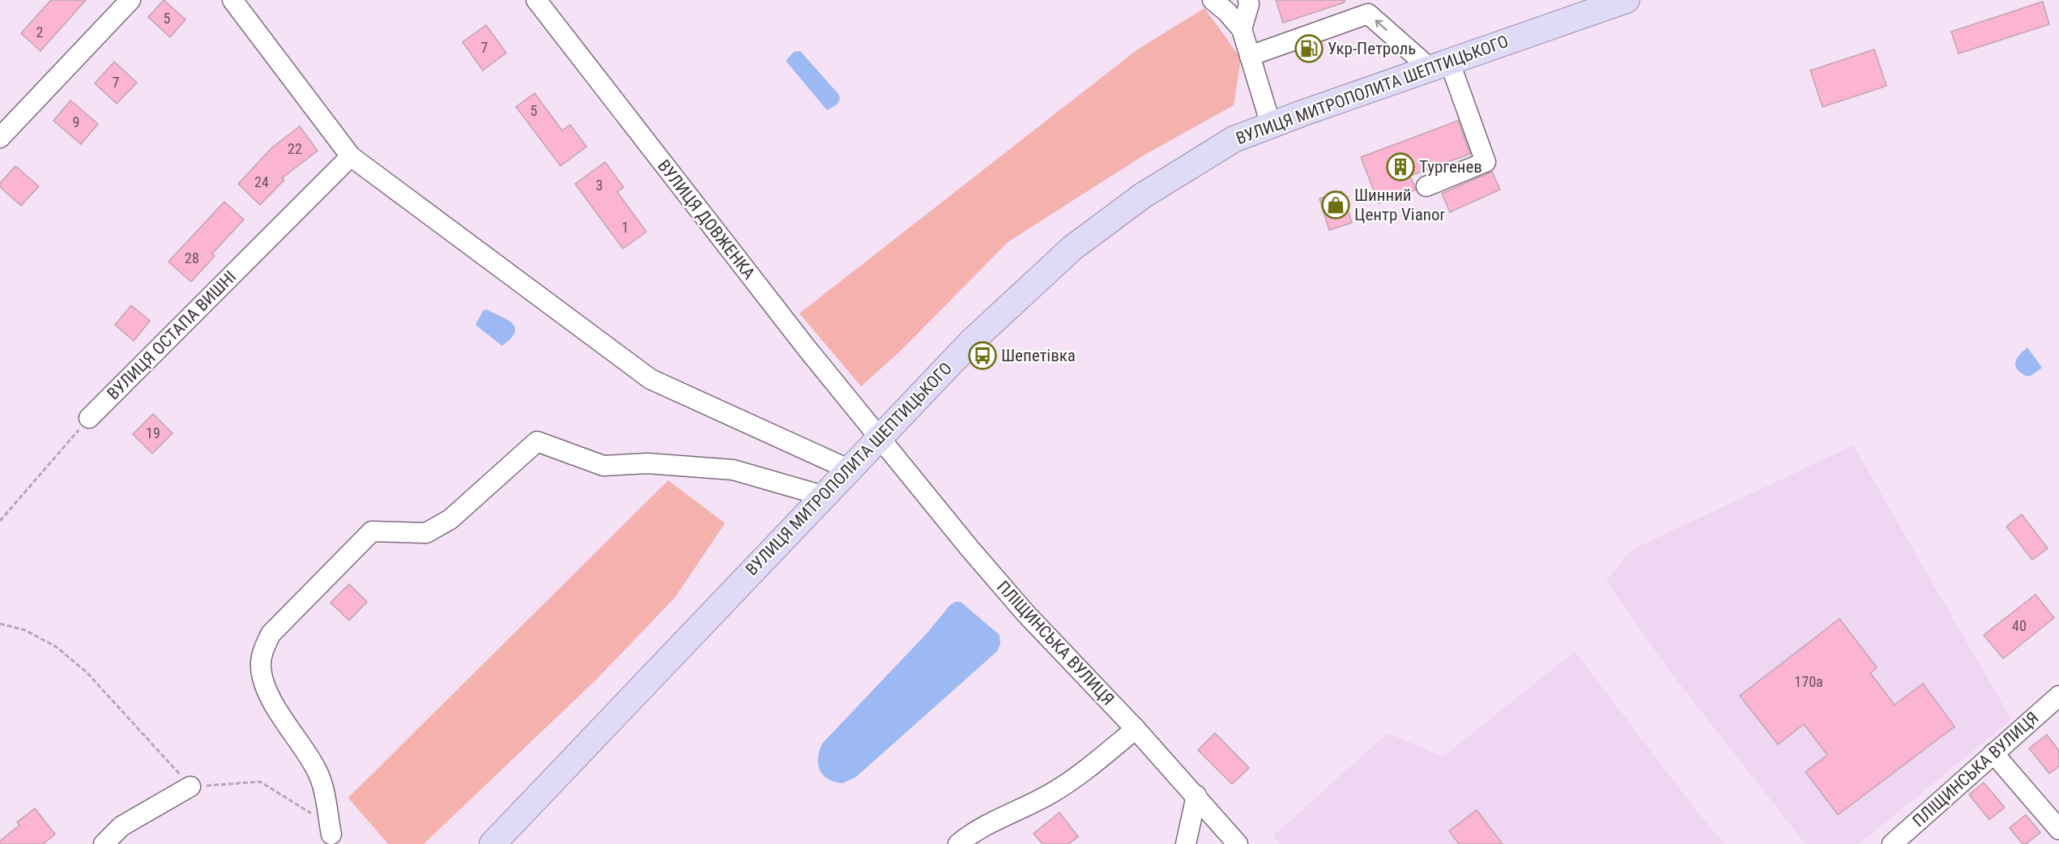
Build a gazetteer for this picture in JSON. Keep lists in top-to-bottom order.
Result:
{
  "streets": {
    "main road": ["ВУЛИЦЯ МИТРОПОЛИТА ШЕПТИЦЬКОГО"],
    "street": ["ВУЛИЦЯ ДОВЖЕНКА", "ВУЛИЦЯ ОСТАПА ВИШНІ", "ПЛІЩИНСЬКА ВУЛИЦЯ"]
  },
  "crossings": [
    ["ВУЛИЦЯ МИТРОПОЛИТА ШЕПТИЦЬКОГО", "ВУЛИЦЯ ДОВЖЕНКА"],
    ["ВУЛИЦЯ МИТРОПОЛИТА ШЕПТИЦЬКОГО", "ПЛІЩИНСЬКА ВУЛИЦЯ"],
    ["ВУЛИЦЯ ДОВЖЕНКА", "ПЛІЩИНСЬКА ВУЛИЦЯ"]
  ],
  "places": {
    "fuel station": ["Укр-Петроль"],
    "building": ["Тургенев"],
    "shop": ["Шинний Центр Vianor"],
    "bus stop": ["Шепетівка"]
  },
  "house_numbers": [
    "5",
    "2",
    "7",
    "7",
    "5",
    "9",
    "22",
    "24",
    "3",
    "1",
    "28",
    "19",
    "40",
    "170а"
  ]
}
